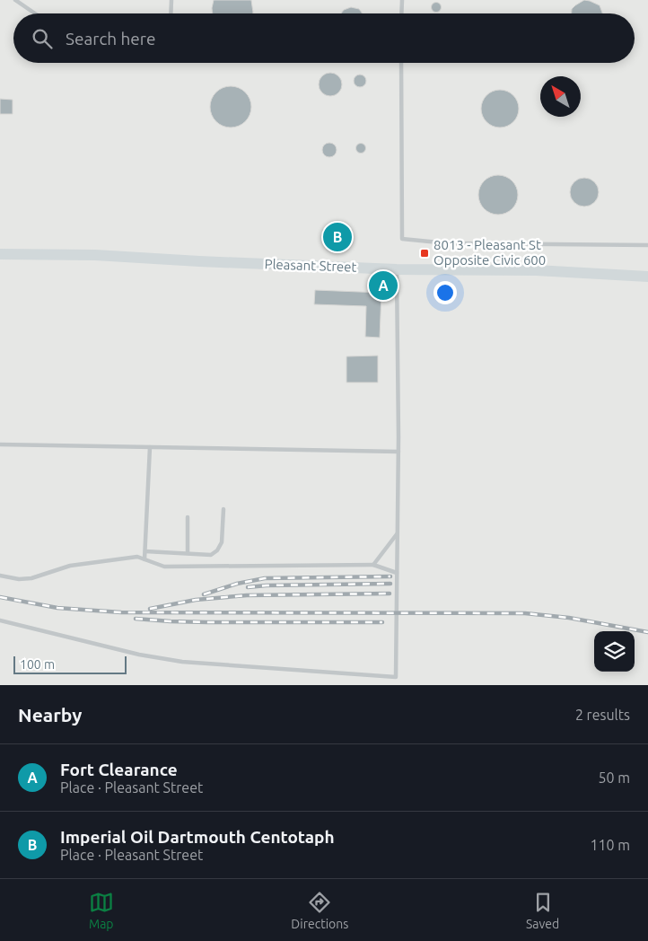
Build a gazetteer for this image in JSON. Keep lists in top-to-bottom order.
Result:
{
  "streets": {
    "main road": ["Pleasant Street"]
  },
  "places": {
    "transit": ["8013 - Pleasant St Opposite Civic 600"]
  },
  "scale_bar": "100 m",
  "north": "top left",
  "page": {
    "search": "Search here",
    "pins": ["B", "A"],
    "scale": "100 m",
    "heading": ["Nearby", "2 results"],
    "list": [
      {
        "mark": "A",
        "name": "Fort Clearance",
        "note": "Place · Pleasant Street",
        "value": "50 m"
      },
      {
        "mark": "B",
        "name": "Imperial Oil Dartmouth Centotaph",
        "note": "Place · Pleasant Street",
        "value": "110 m"
      }
    ],
    "nav": ["Map", "Directions", "Saved"]
  }
}
